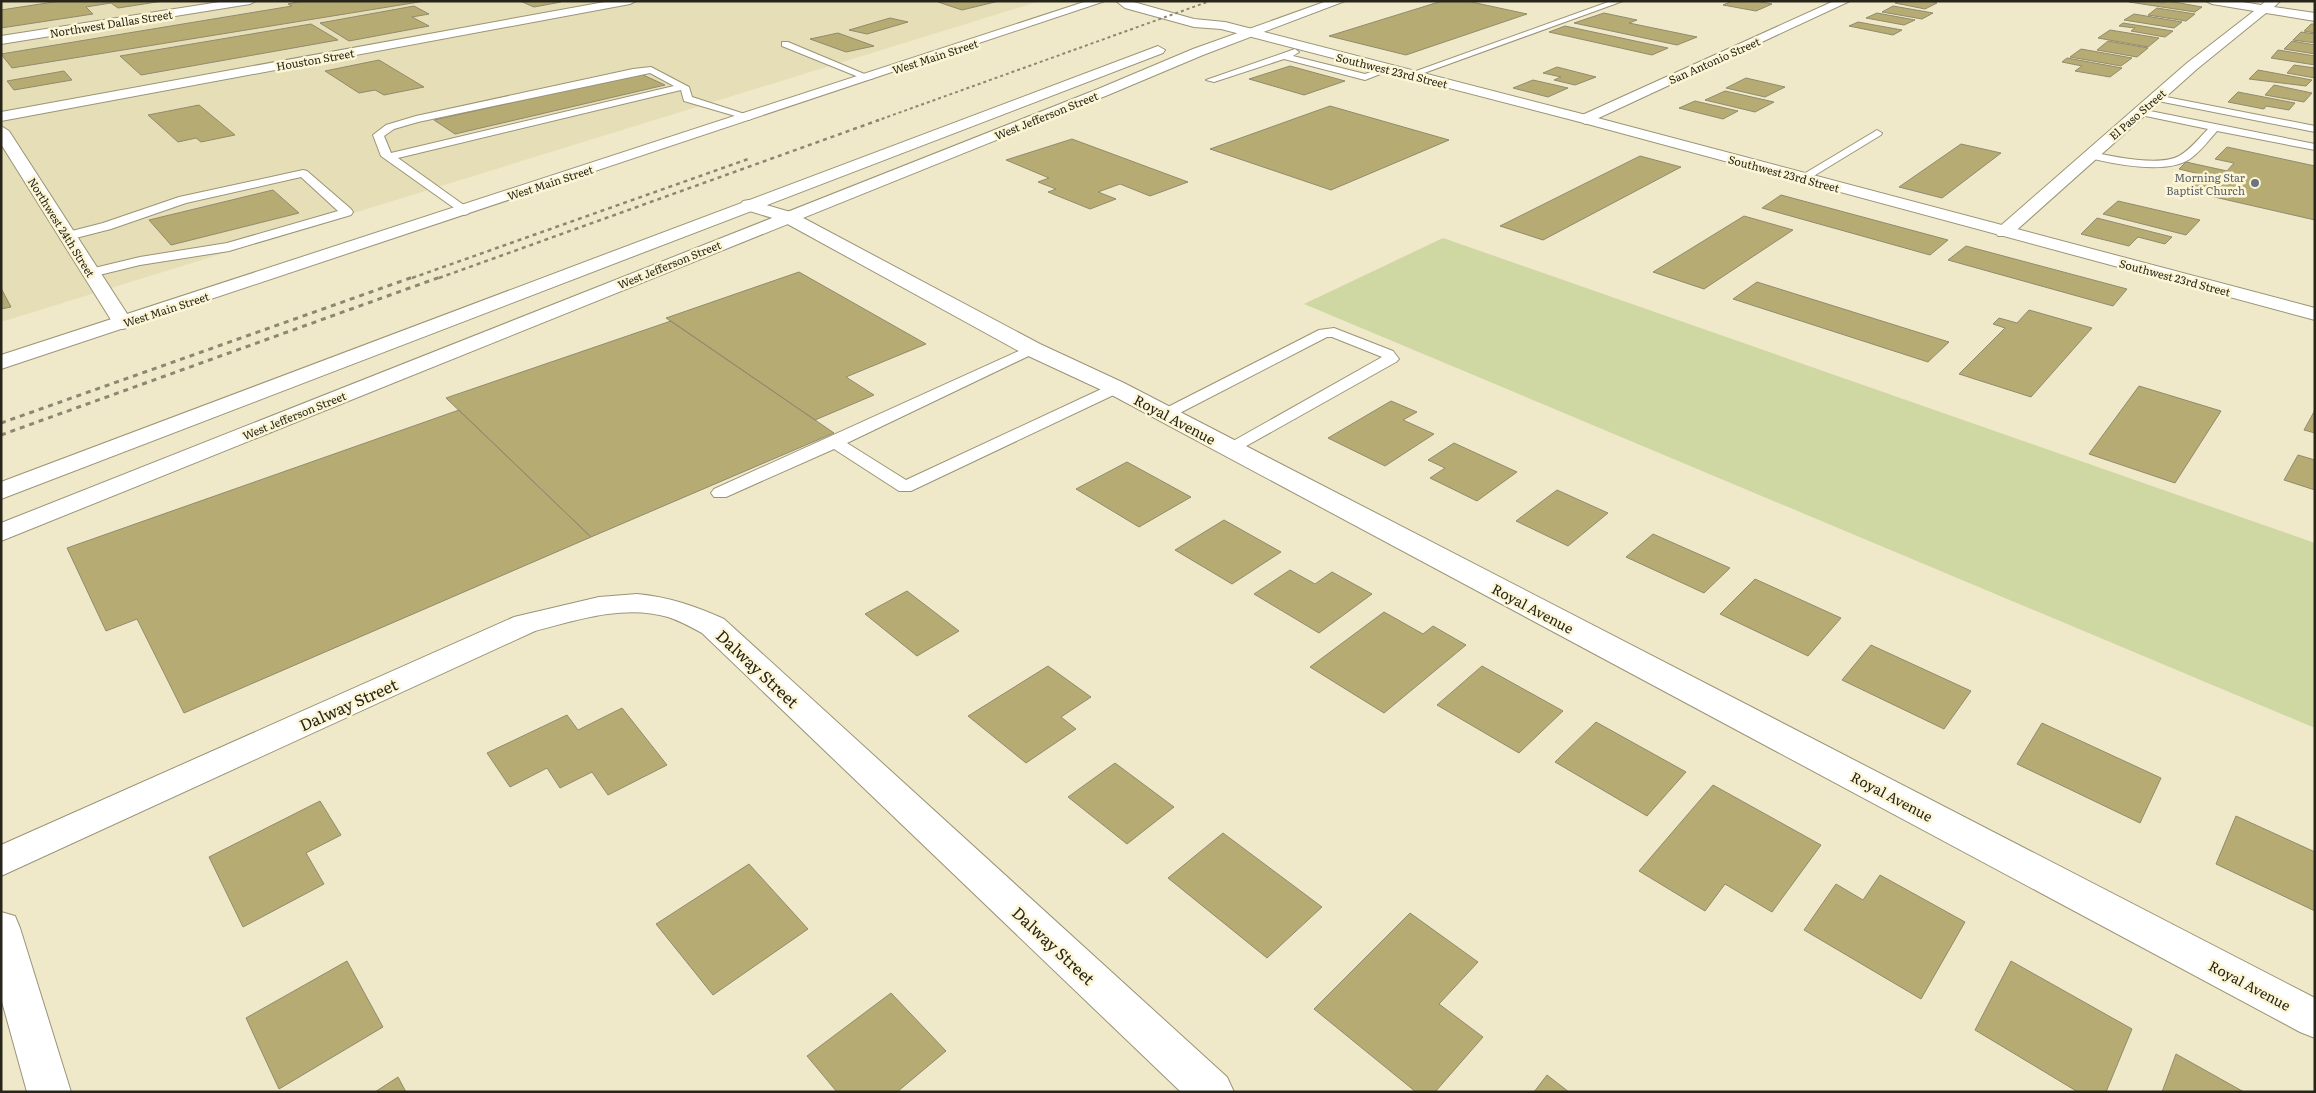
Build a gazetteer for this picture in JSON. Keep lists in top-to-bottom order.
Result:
{
  "streets": {
    "street": [
      "Northwest Dallas Street",
      "West Main Street",
      "Houston Street",
      "San Antonio Street",
      "Southwest 23rd Street",
      "El Paso Street",
      "West Jefferson Street",
      "Northwest 24th Street",
      "Royal Avenue",
      "Dalway Street"
    ]
  },
  "crossings": [
    ["West Main Street", "Northwest 24th Street"],
    ["San Antonio Street", "Southwest 23rd Street"],
    ["Southwest 23rd Street", "El Paso Street"],
    ["Southwest 23rd Street", "West Jefferson Street"],
    ["West Jefferson Street", "Royal Avenue"]
  ],
  "places": ["Morning Star Baptist Church"]
}
